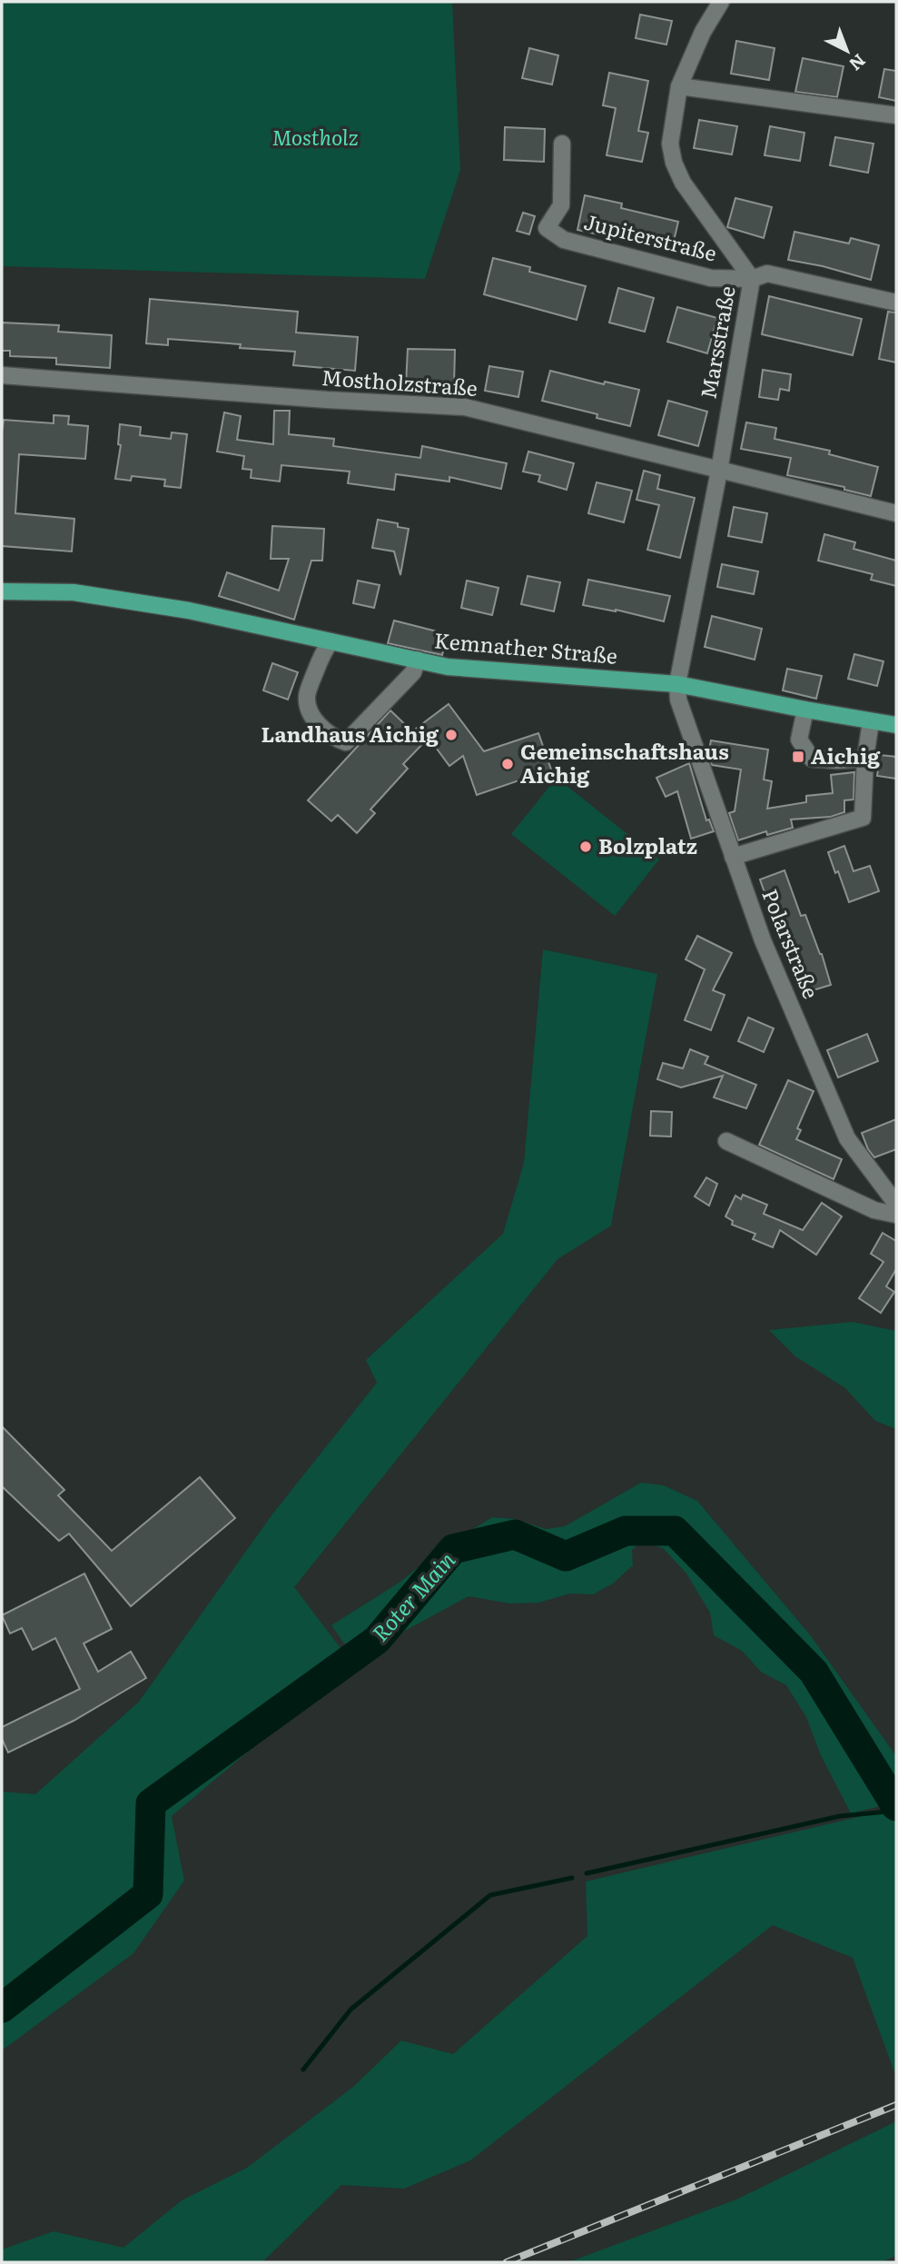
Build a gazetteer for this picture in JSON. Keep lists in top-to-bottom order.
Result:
{
  "streets": {
    "main road": ["Kemnather Straße"],
    "street": [
      "Jupiterstraße",
      "Marsstraße",
      "Mostholzstraße",
      "Polarstraße"
    ]
  },
  "crossings": [
    ["Jupiterstraße", "Marsstraße"],
    ["Marsstraße", "Mostholzstraße"],
    ["Marsstraße", "Kemnather Straße"],
    ["Marsstraße", "Polarstraße"],
    ["Kemnather Straße", "Polarstraße"]
  ],
  "water": ["Roter Main"],
  "parks": ["Mostholz"],
  "places": {
    "other": ["Landhaus Aichig", "Gemeinschaftshaus Aichig", "Bolzplatz"],
    "transit": ["Aichig"]
  },
  "north": "bottom right"
}
